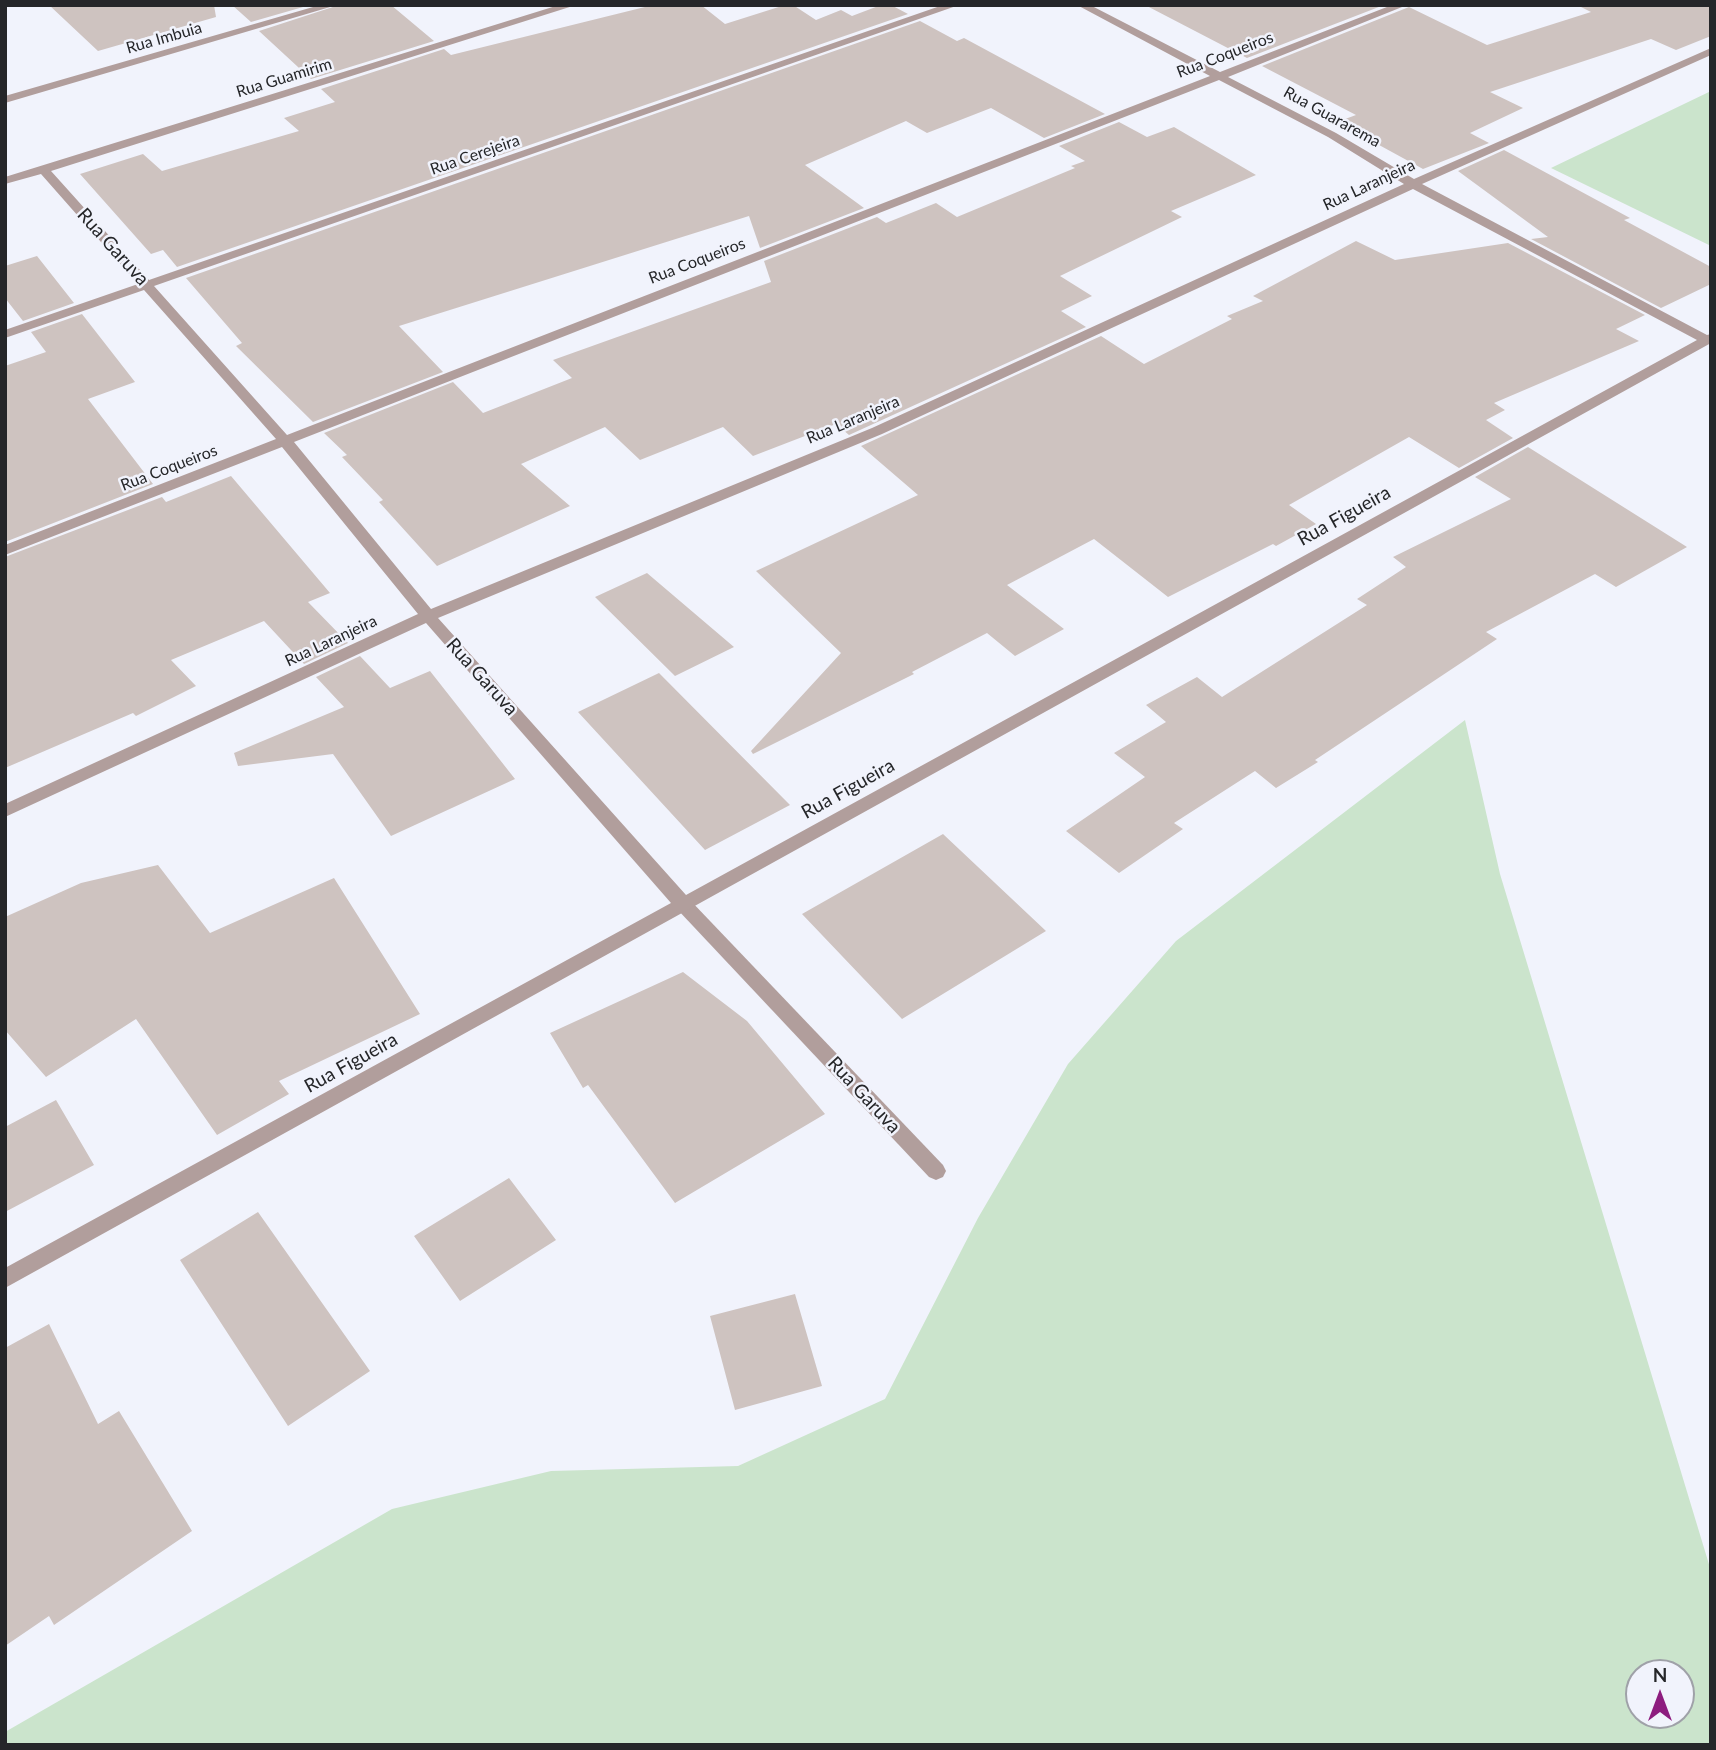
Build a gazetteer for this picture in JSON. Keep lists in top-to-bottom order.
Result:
{
  "streets": {
    "street": [
      "Rua Imbuia",
      "Rua Coqueiros",
      "Rua Guamirim",
      "Rua Guararema",
      "Rua Cerejeira",
      "Rua Laranjeira",
      "Rua Garuva",
      "Rua Figueira"
    ]
  },
  "crossings": [
    ["Rua Coqueiros", "Rua Guararema"],
    ["Rua Coqueiros", "Rua Garuva"],
    ["Rua Guamirim", "Rua Garuva"],
    ["Rua Guararema", "Rua Laranjeira"],
    ["Rua Guararema", "Rua Figueira"],
    ["Rua Cerejeira", "Rua Garuva"],
    ["Rua Laranjeira", "Rua Garuva"],
    ["Rua Garuva", "Rua Figueira"]
  ],
  "north": "top"
}
